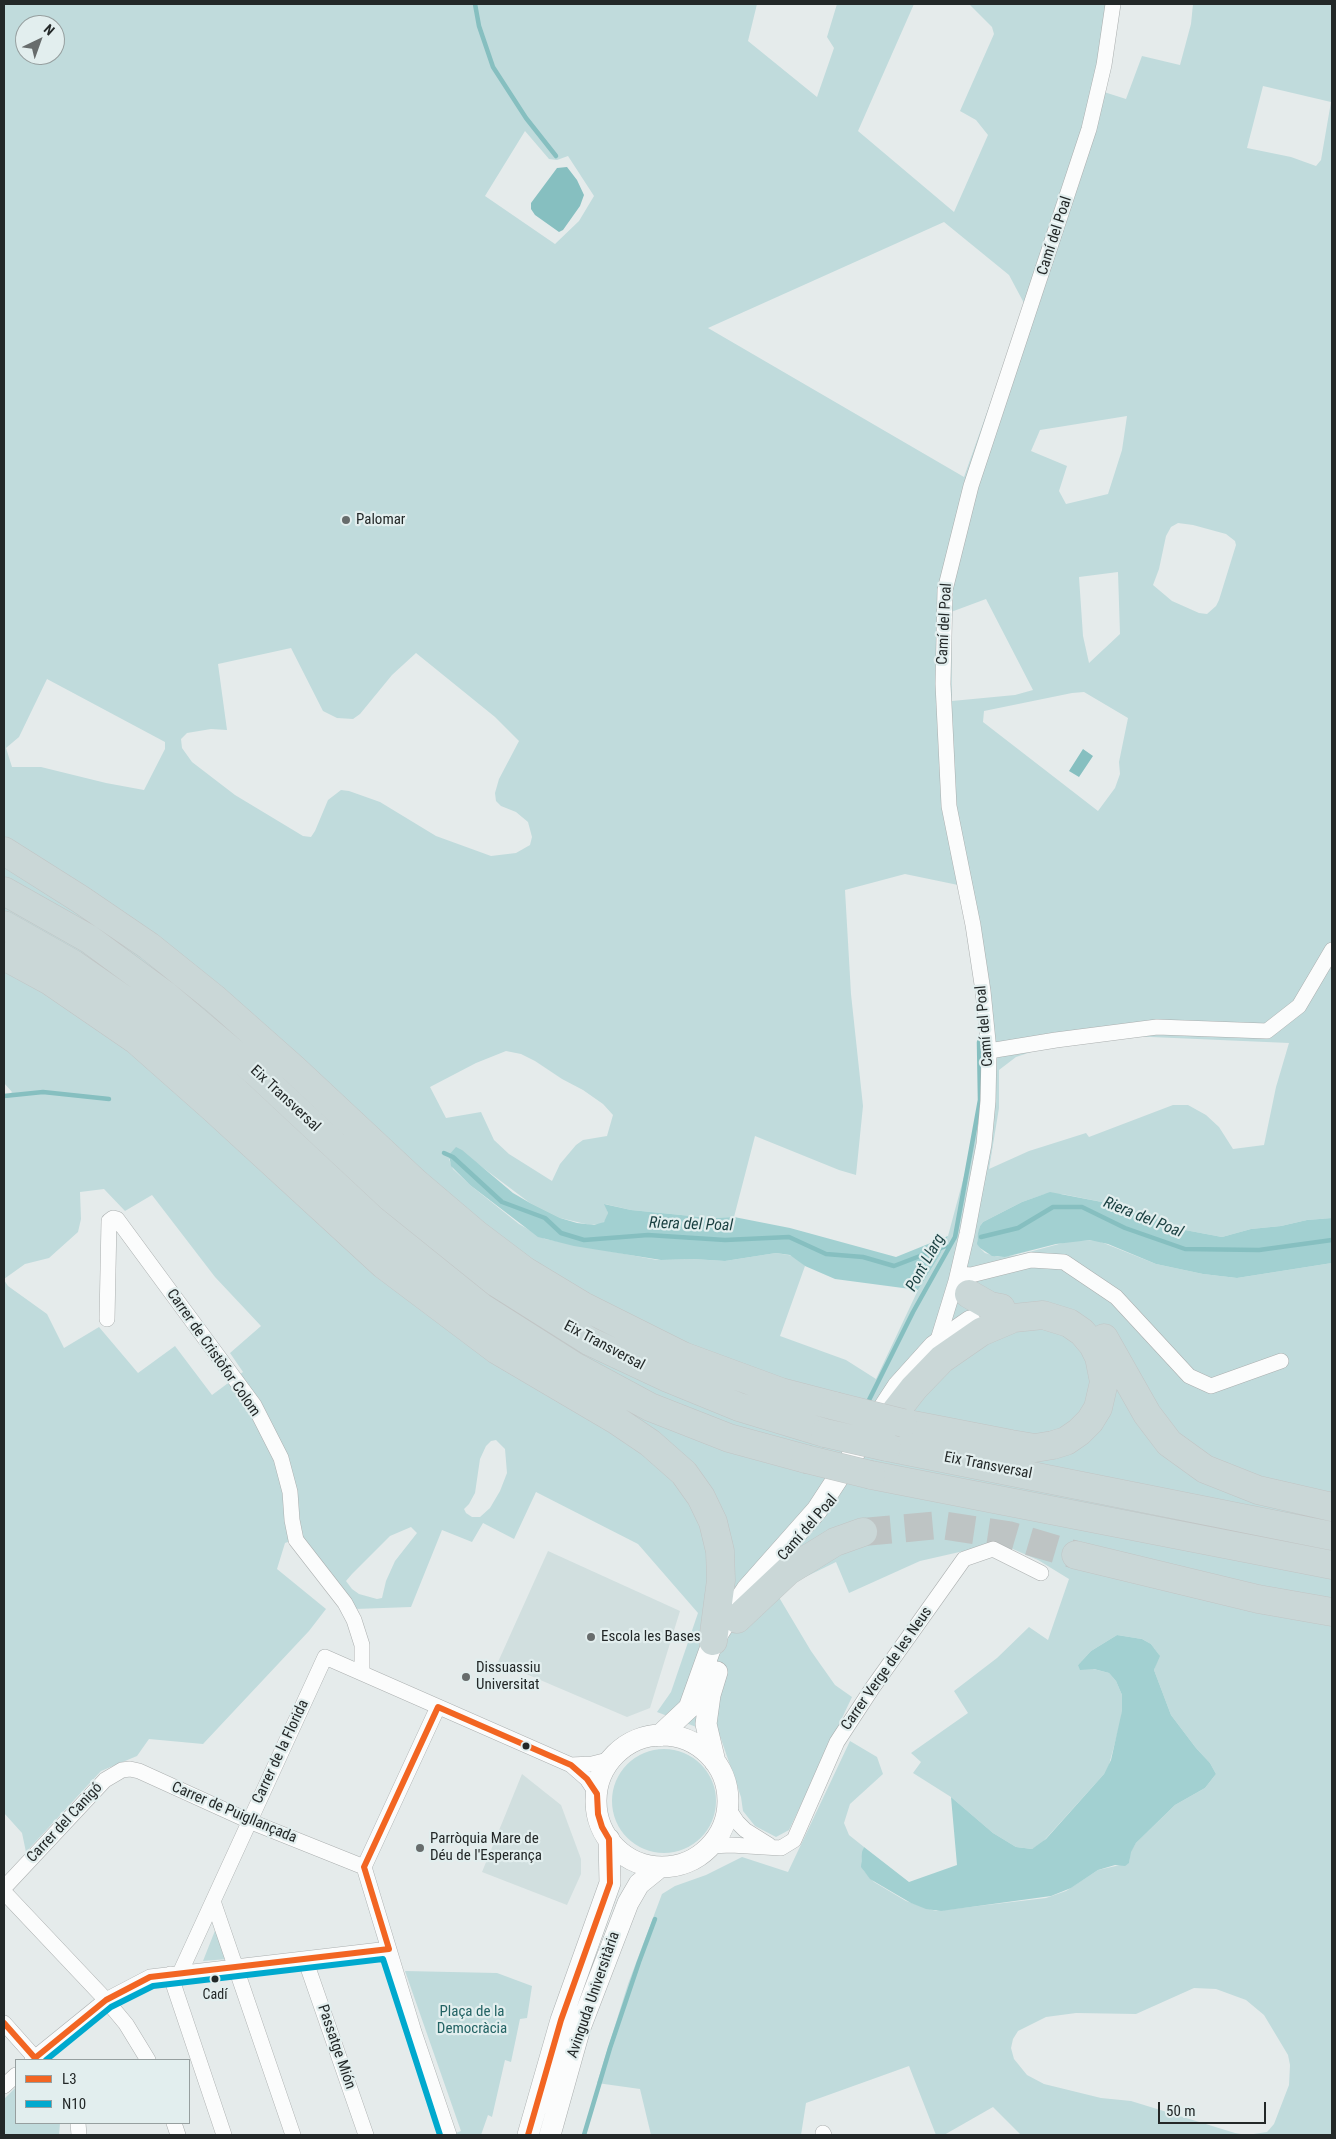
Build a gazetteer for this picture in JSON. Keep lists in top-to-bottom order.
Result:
{
  "streets": {
    "highway": ["Eix Transversal"],
    "street": [
      "Camí del Poal",
      "Carrer de Cristòfor Colom",
      "Carrer Verge de les Neus",
      "Carrer de la Florida",
      "Carrer de Puigllançada",
      "Carrer del Canigó",
      "Avinguda Universitària",
      "Passatge Mión"
    ]
  },
  "crossings": [
    ["Camí del Poal", "Carrer Verge de les Neus"],
    ["Camí del Poal", "Avinguda Universitària"],
    ["Carrer de Cristòfor Colom", "Carrer de la Florida"],
    ["Carrer Verge de les Neus", "Avinguda Universitària"],
    ["Carrer de la Florida", "Carrer de Puigllançada"],
    ["Carrer de Puigllançada", "Carrer del Canigó"]
  ],
  "water": ["Riera del Poal", "Pont Llarg"],
  "parks": ["Plaça de la Democràcia"],
  "places": [
    "Palomar",
    "Escola les Bases",
    "Dissuassiu Universitat",
    "Parròquia Mare de Déu de l'Esperança",
    "Cadí"
  ],
  "lines": ["transit line L3", "transit line N10"],
  "legend": ["L3", "N10"],
  "scale_bar": "50 m",
  "north": "top right"
}
